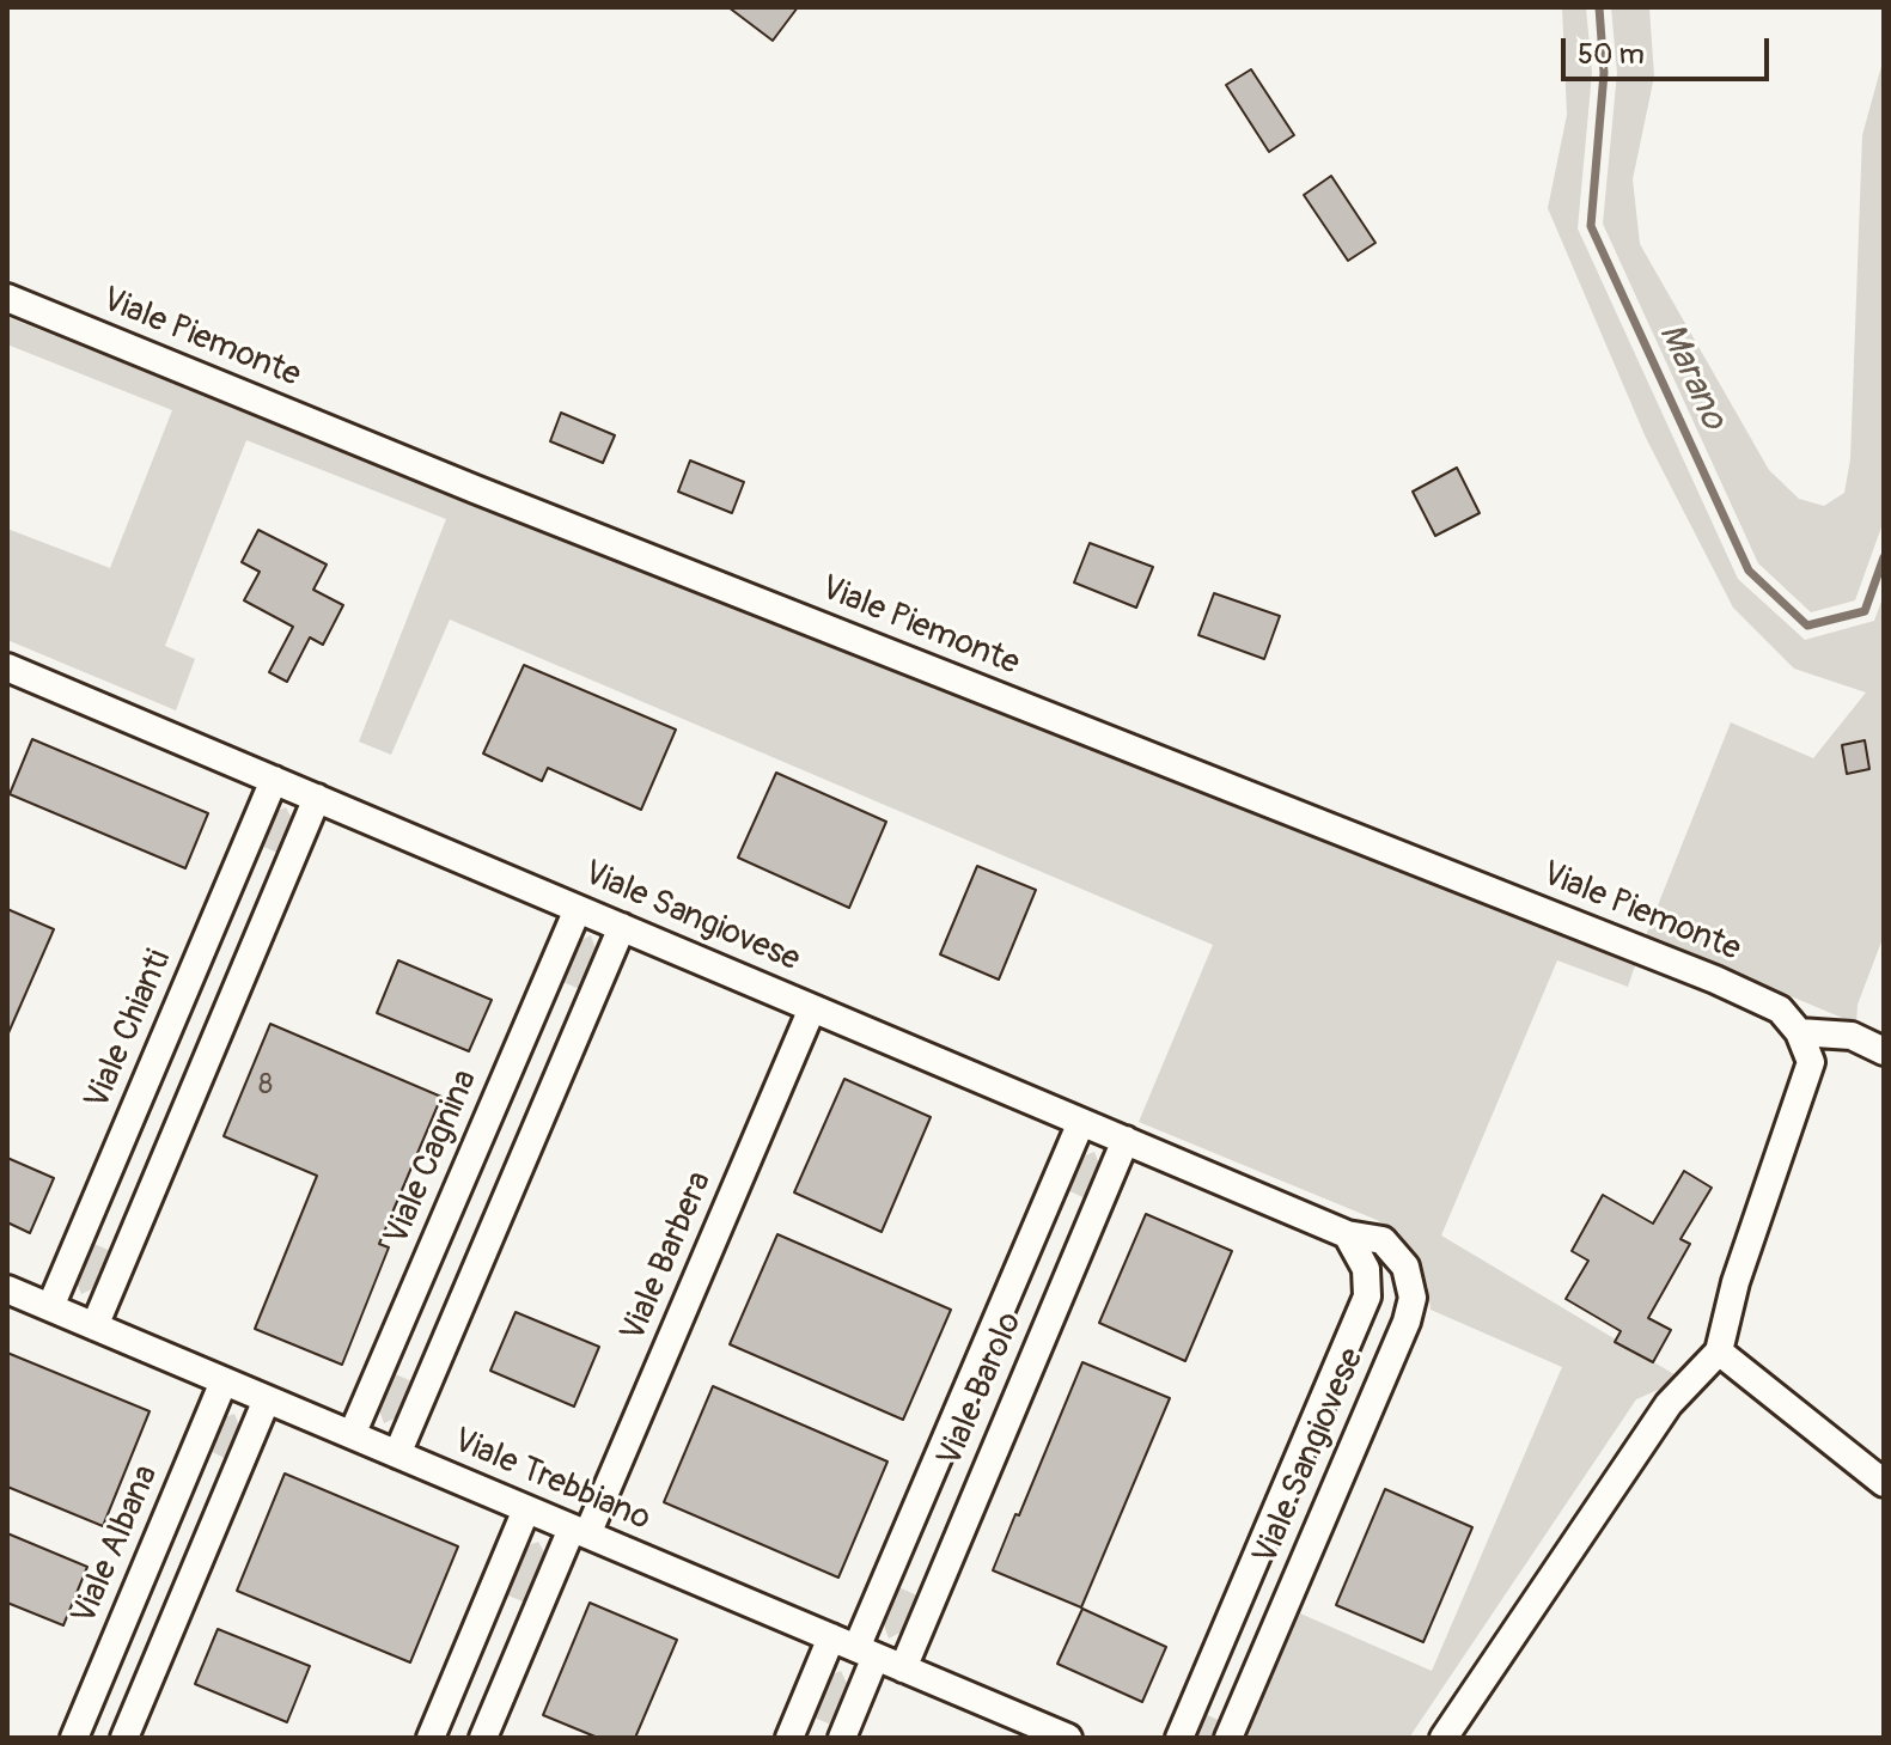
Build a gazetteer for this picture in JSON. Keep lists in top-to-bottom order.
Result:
{
  "streets": {
    "street": [
      "Viale Piemonte",
      "Viale Sangiovese",
      "Viale Chianti",
      "Viale Cagnina",
      "Viale Barbera",
      "Viale Barolo",
      "Viale Trebbiano",
      "Viale Albana"
    ]
  },
  "crossings": [
    ["Viale Sangiovese", "Viale Chianti"],
    ["Viale Sangiovese", "Viale Cagnina"],
    ["Viale Sangiovese", "Viale Barbera"],
    ["Viale Sangiovese", "Viale Barolo"],
    ["Viale Chianti", "Viale Trebbiano"],
    ["Viale Cagnina", "Viale Trebbiano"],
    ["Viale Barbera", "Viale Trebbiano"],
    ["Viale Barolo", "Viale Trebbiano"],
    ["Viale Trebbiano", "Viale Albana"]
  ],
  "water": ["Marano"],
  "house_numbers": ["8"],
  "scale_bar": "50 m"
}
